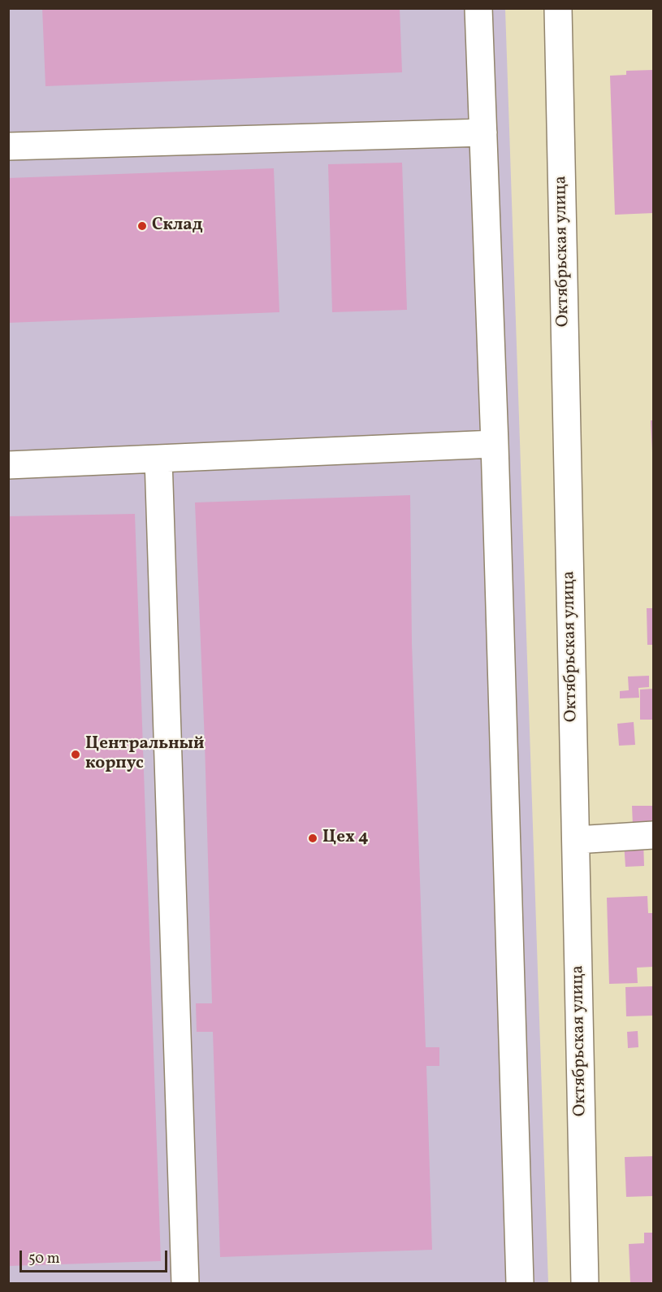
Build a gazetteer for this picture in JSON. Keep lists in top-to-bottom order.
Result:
{
  "streets": {
    "street": ["Октябрьская улица"]
  },
  "places": ["Склад", "Центральный корпус", "Цех 4"],
  "scale_bar": "50 m"
}
